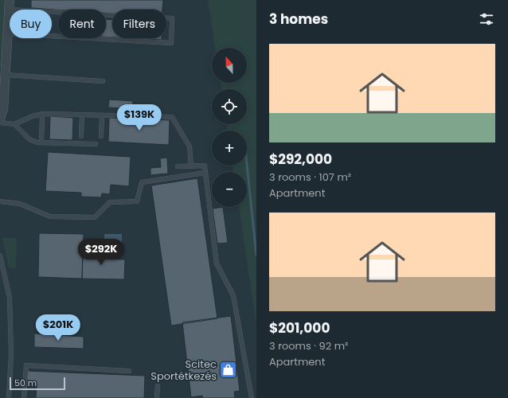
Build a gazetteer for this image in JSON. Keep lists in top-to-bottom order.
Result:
{
  "places": {
    "shop": ["Scitec Sportétkezés"]
  },
  "scale_bar": "50 m",
  "north": "top",
  "page": {
    "heading": "3 homes",
    "chip": ["Buy", "Rent", "Filters"],
    "list": [
      {
        "name": "$292,000",
        "note": "3 rooms · 107 m² · Apartment"
      },
      {
        "name": "$201,000",
        "note": "3 rooms · 92 m² · Apartment"
      }
    ],
    "map_buttons": ["+", "−"],
    "price": ["$139K", "$292K", "$201K"],
    "scale": "50 m"
  }
}
